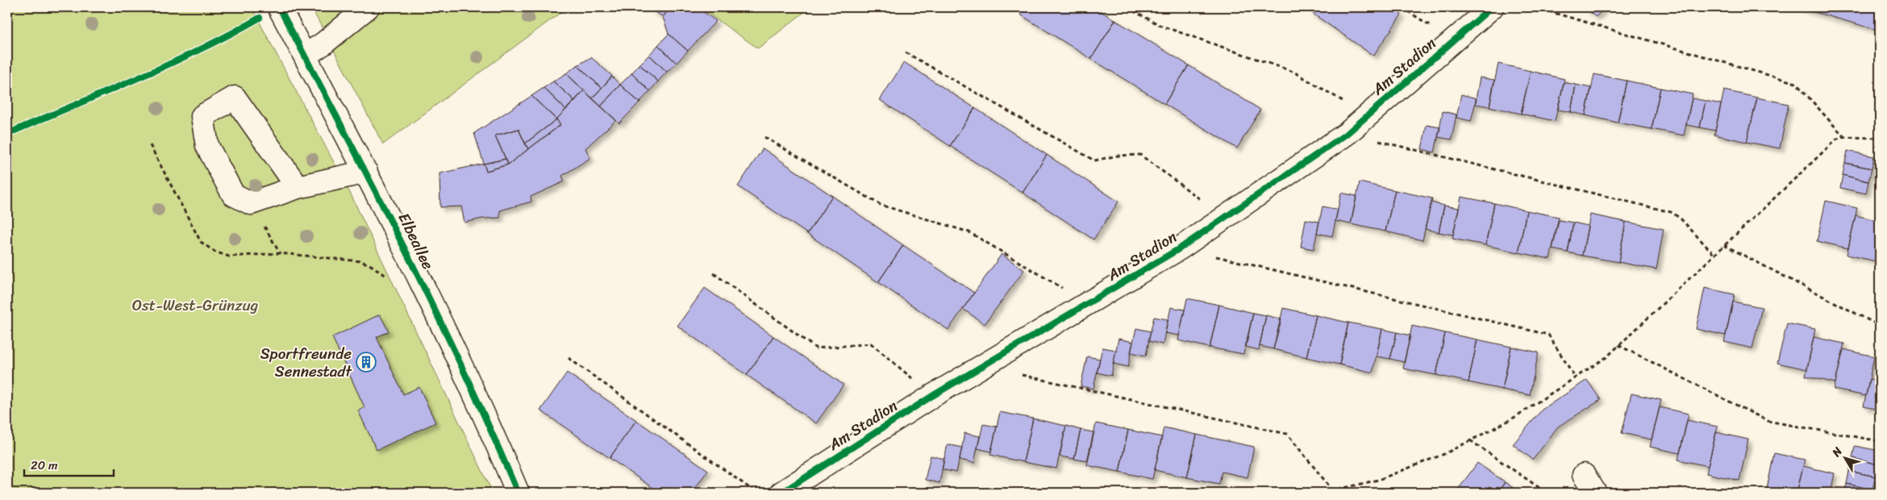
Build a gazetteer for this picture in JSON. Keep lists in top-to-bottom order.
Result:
{
  "streets": {
    "street": ["Am Stadion", "Elbeallee"]
  },
  "parks": ["Ost-West-Grünzug"],
  "places": {
    "building": ["Sportfreunde Sennestadt"]
  },
  "scale_bar": "20 m",
  "north": "top left"
}
